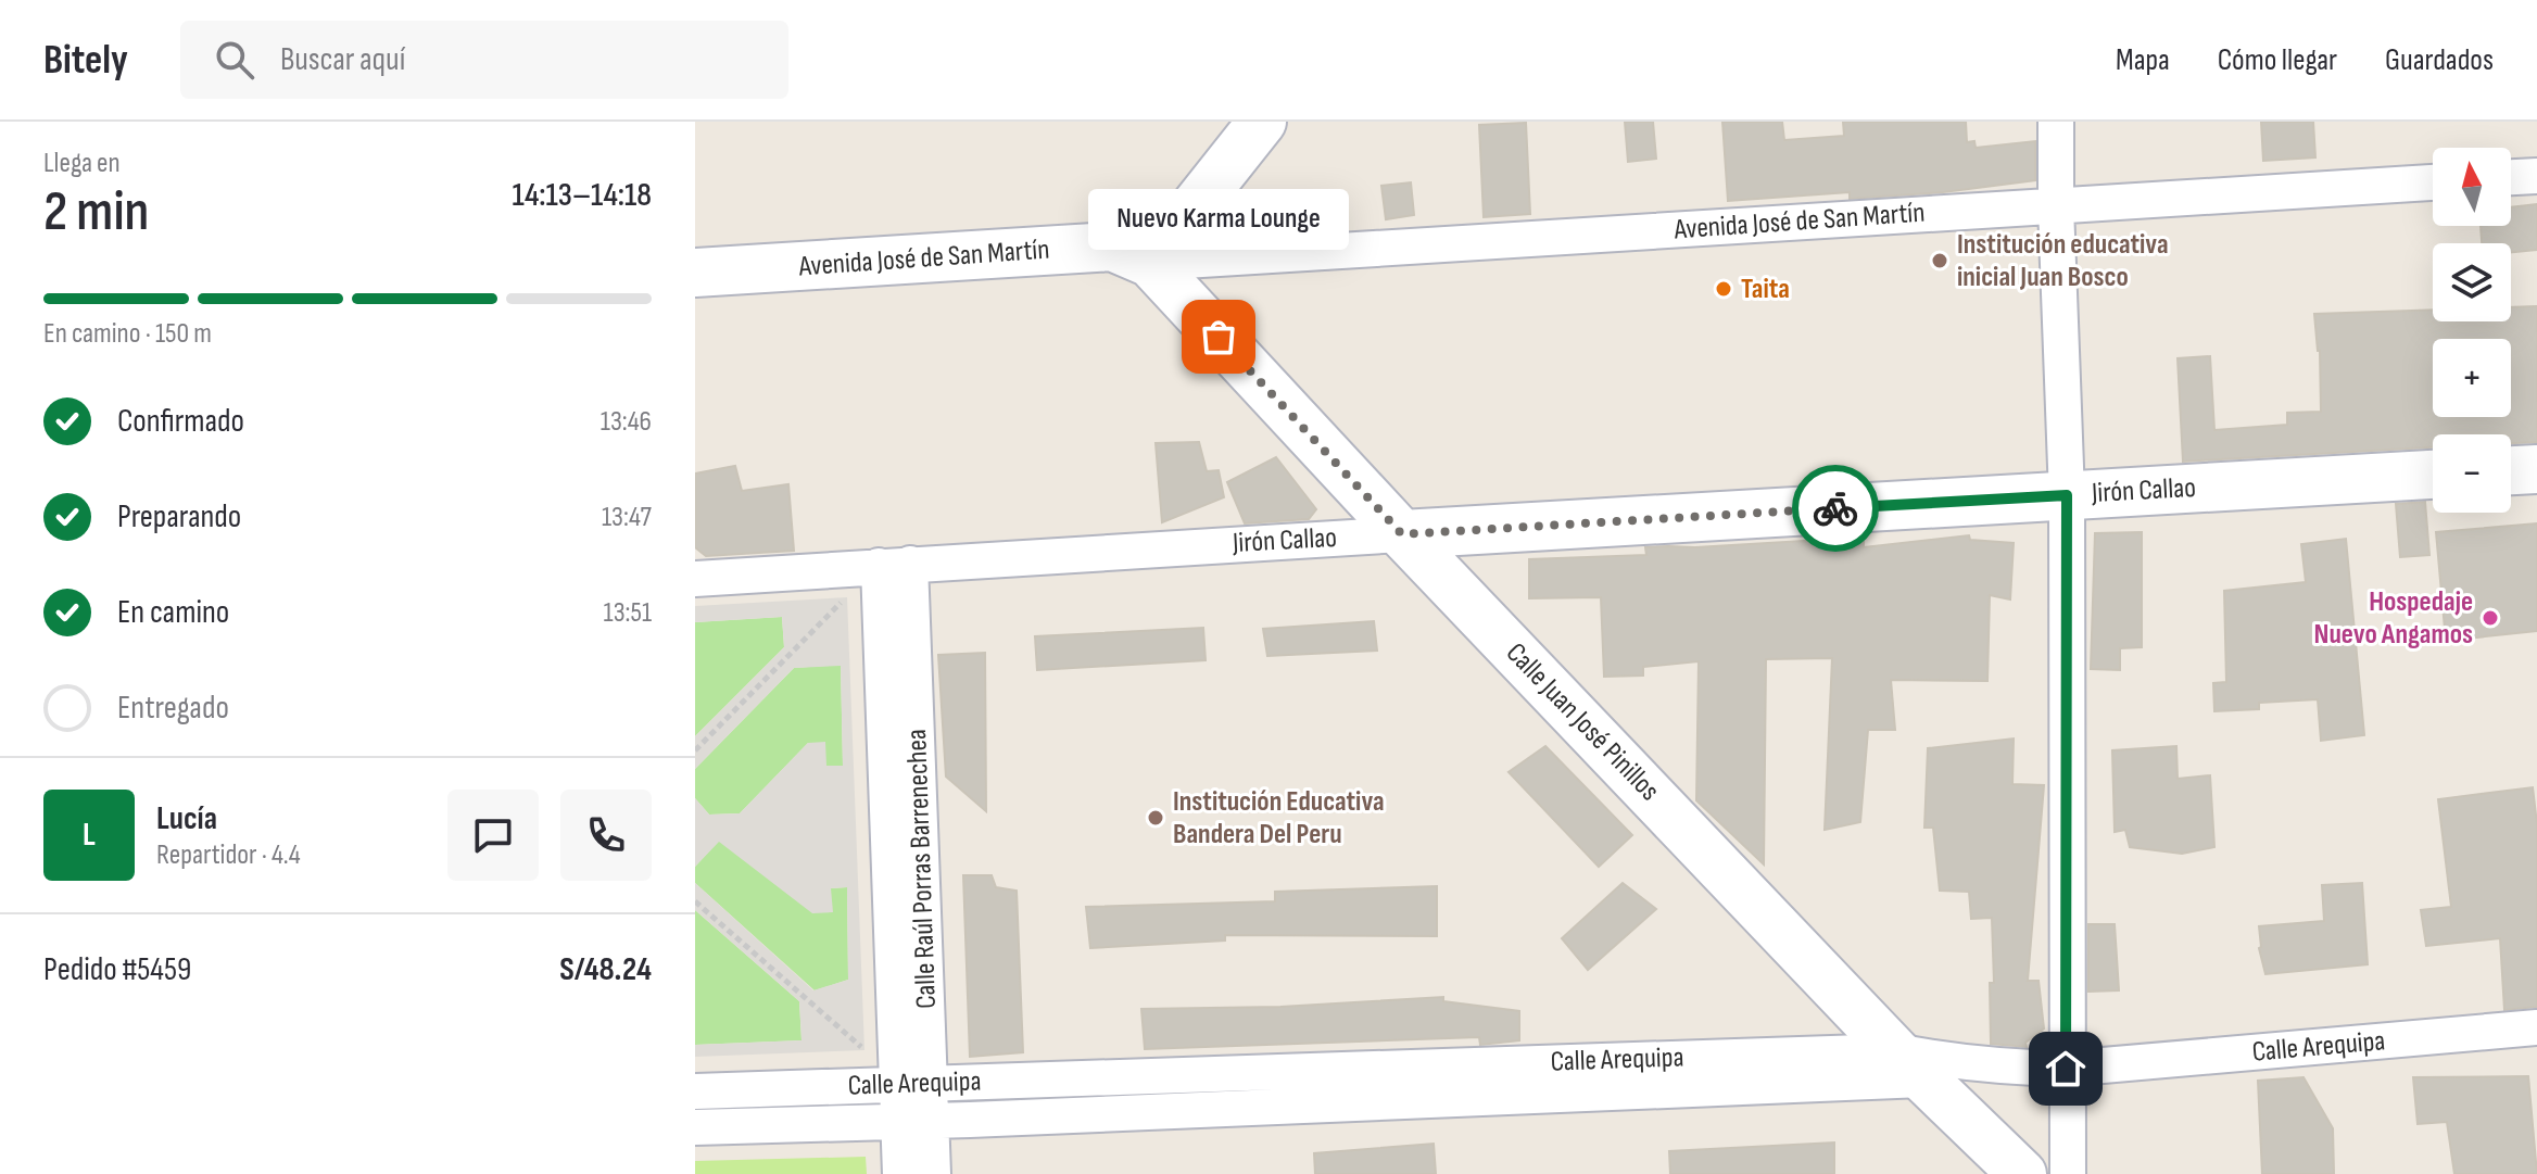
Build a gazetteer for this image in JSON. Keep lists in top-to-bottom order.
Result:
{
  "streets": {
    "main road": ["Avenida José de San Martín", "Jirón Callao", "Calle Juan José Pinillos"],
    "street": ["Calle Raúl Porras Barrenechea", "Calle Arequipa"]
  },
  "crossings": [
    ["Avenida José de San Martín", "Calle Juan José Pinillos"],
    ["Jirón Callao", "Calle Juan José Pinillos"],
    ["Jirón Callao", "Calle Raúl Porras Barrenechea"],
    ["Calle Juan José Pinillos", "Calle Arequipa"],
    ["Calle Raúl Porras Barrenechea", "Calle Arequipa"]
  ],
  "places": [
    "Institución educativa inicial Juan Bosco",
    "Taita",
    "Nuevo Karma Lounge",
    "Hospedaje Nuevo Angamos",
    "Institución Educativa Bandera Del Peru"
  ],
  "north": "top",
  "page": {
    "header": "Bitely",
    "search": "Buscar aquí",
    "nav": ["Mapa", "Cómo llegar", "Guardados"],
    "heading": ["2 min", "Llega en", "14:13–14:18"],
    "panel": [
      "Lucía",
      "Repartidor · 4.4",
      "Pedido #5459",
      "S/48.24"
    ],
    "map_buttons": ["+", "−"],
    "bubble": "Nuevo Karma Lounge",
    "bar": "En camino · 150 m",
    "list": [
      ["Confirmado", "13:46"],
      ["Preparando", "13:47"],
      ["En camino", "13:51"],
      "Entregado"
    ],
    "round": "L"
  }
}
